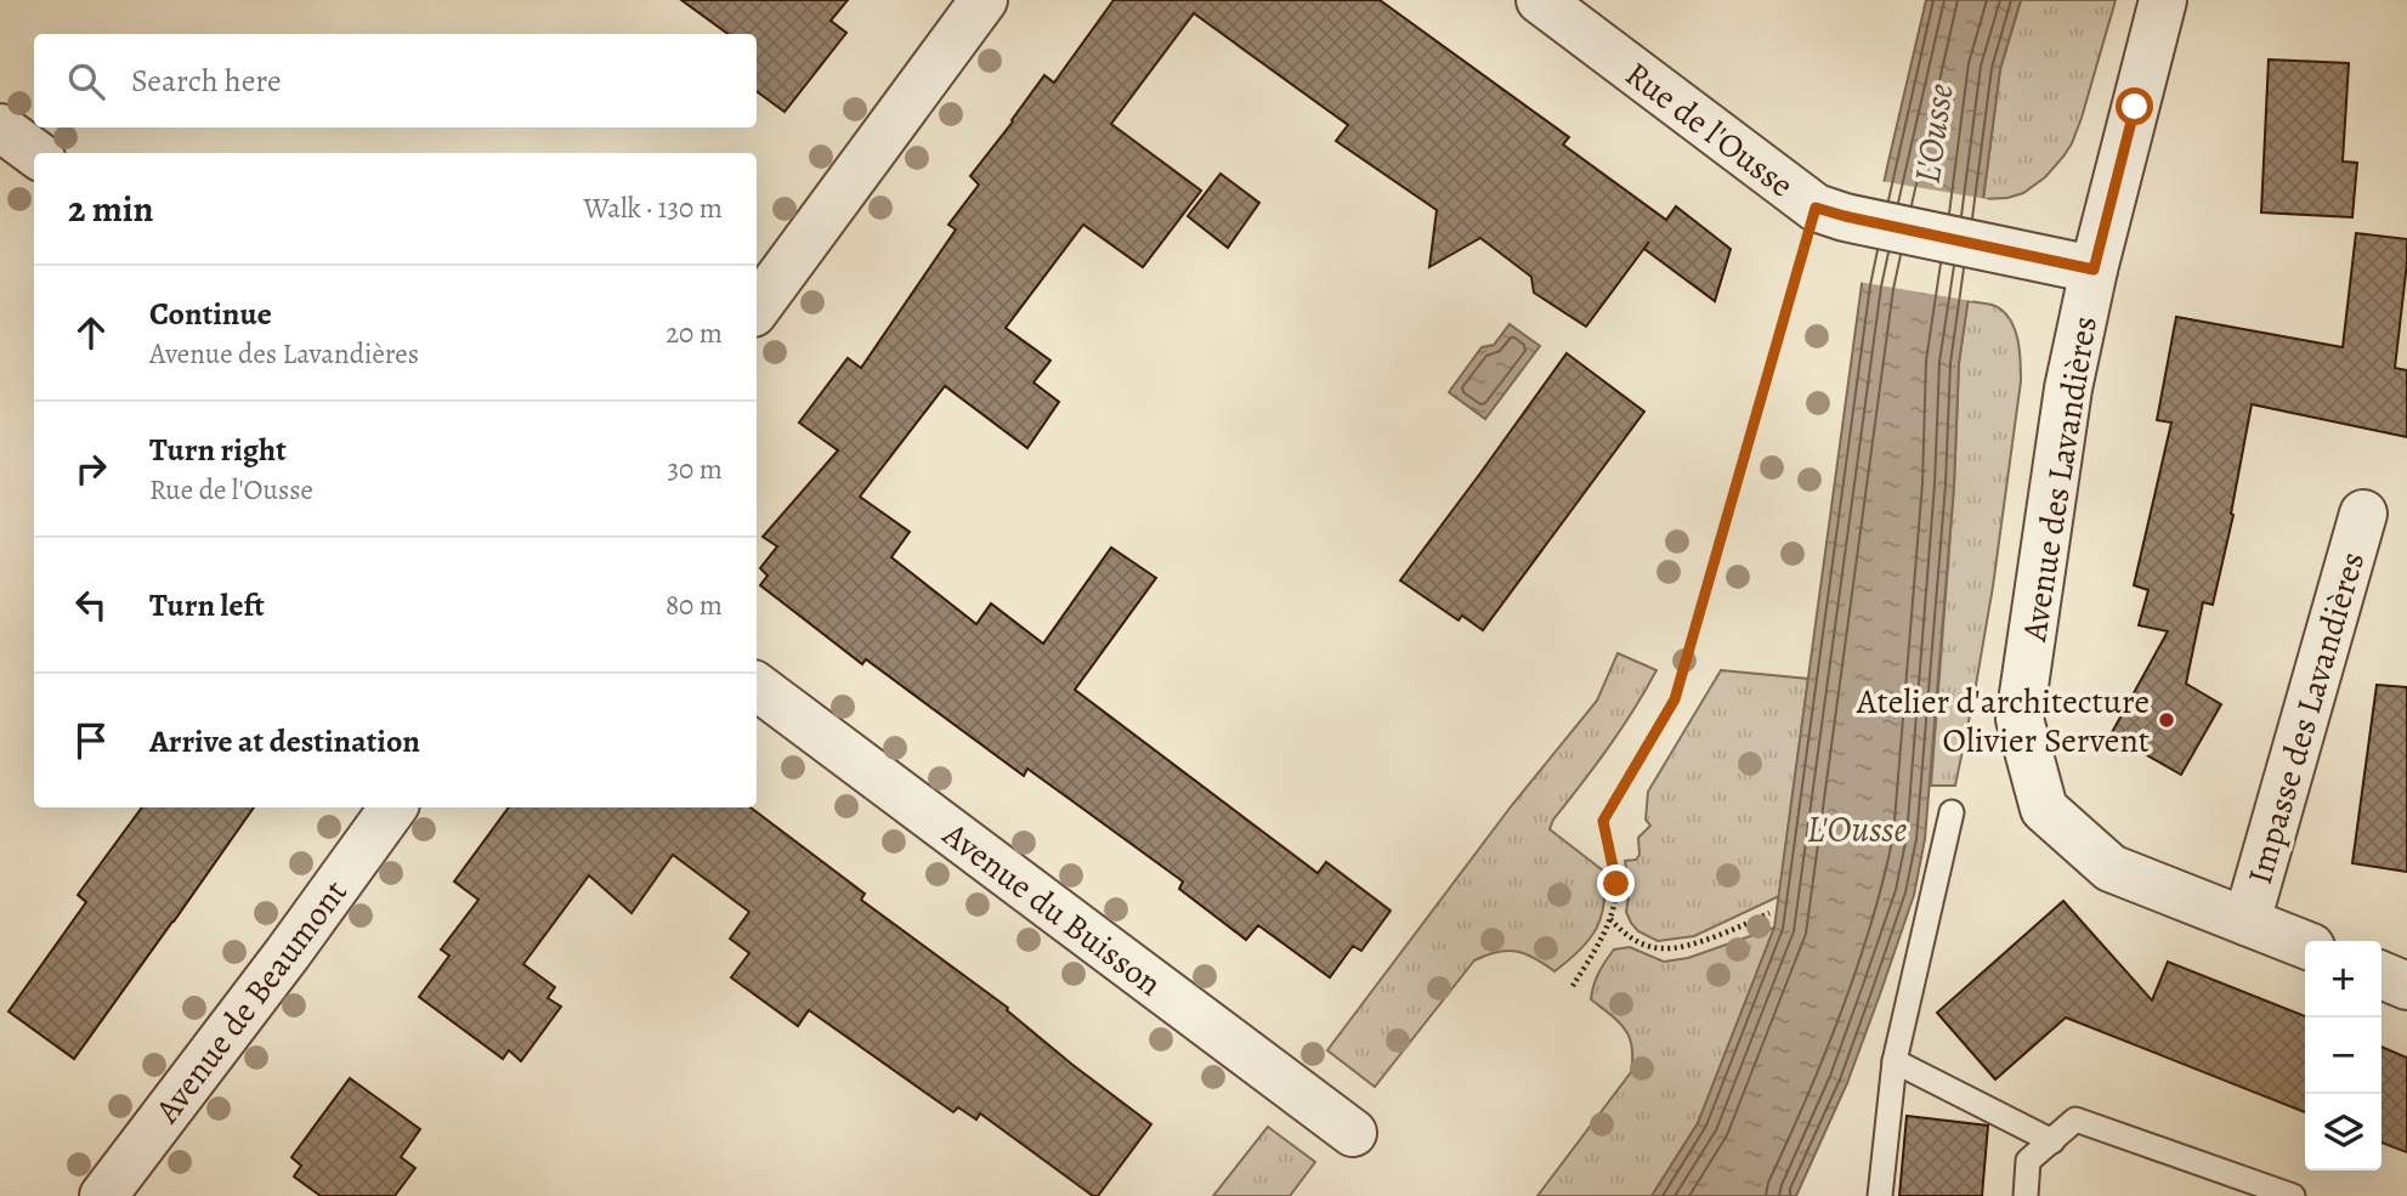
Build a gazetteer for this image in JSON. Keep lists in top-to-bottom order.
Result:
{
  "streets": {
    "street": [
      "Rue de l'Ousse",
      "Avenue des Lavandières",
      "Impasse des Lavandières",
      "Avenue du Buisson",
      "Avenue de Beaumont"
    ]
  },
  "crossings": [
    ["Rue de l'Ousse", "Avenue des Lavandières"],
    ["Avenue des Lavandières", "Impasse des Lavandières"]
  ],
  "water": ["L'Ousse"],
  "places": ["Atelier d'architecture Olivier Servent"],
  "page": {
    "search": "Search here",
    "heading": ["2 min", "Walk · 130 m"],
    "list": [
      ["Continue", "Avenue des Lavandières", "20 m"],
      ["Turn right", "Rue de l'Ousse", "30 m"],
      ["Turn left", "80 m"],
      "Arrive at destination"
    ],
    "map_buttons": ["+", "−"]
  }
}
